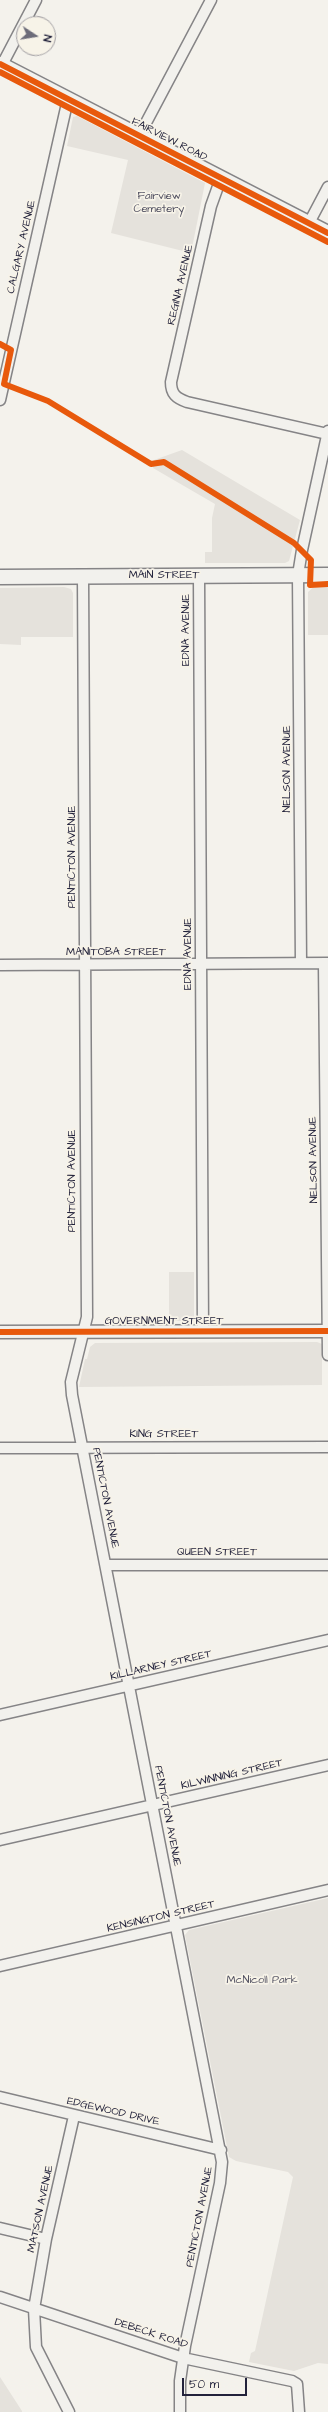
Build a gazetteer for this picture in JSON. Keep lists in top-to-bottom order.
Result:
{
  "streets": {
    "main road": ["FAIRVIEW ROAD", "MAIN STREET"],
    "street": [
      "CALGARY AVENUE",
      "REGINA AVENUE",
      "EDNA AVENUE",
      "NELSON AVENUE",
      "PENTICTON AVENUE",
      "MANITOBA STREET",
      "GOVERNMENT STREET",
      "KING STREET",
      "QUEEN STREET",
      "KILLARNEY STREET",
      "KILWINNING STREET",
      "KENSINGTON STREET",
      "EDGEWOOD DRIVE",
      "MATSON AVENUE",
      "DEBECK ROAD"
    ]
  },
  "crossings": [
    ["FAIRVIEW ROAD", "CALGARY AVENUE"],
    ["FAIRVIEW ROAD", "REGINA AVENUE"],
    ["REGINA AVENUE", "NELSON AVENUE"],
    ["MAIN STREET", "EDNA AVENUE"],
    ["MAIN STREET", "NELSON AVENUE"],
    ["MAIN STREET", "PENTICTON AVENUE"],
    ["EDNA AVENUE", "MANITOBA STREET"],
    ["EDNA AVENUE", "GOVERNMENT STREET"],
    ["NELSON AVENUE", "MANITOBA STREET"],
    ["NELSON AVENUE", "GOVERNMENT STREET"],
    ["PENTICTON AVENUE", "MANITOBA STREET"],
    ["PENTICTON AVENUE", "GOVERNMENT STREET"],
    ["PENTICTON AVENUE", "KING STREET"],
    ["PENTICTON AVENUE", "QUEEN STREET"],
    ["PENTICTON AVENUE", "KILLARNEY STREET"],
    ["PENTICTON AVENUE", "KILWINNING STREET"],
    ["PENTICTON AVENUE", "KENSINGTON STREET"],
    ["PENTICTON AVENUE", "EDGEWOOD DRIVE"],
    ["PENTICTON AVENUE", "DEBECK ROAD"],
    ["EDGEWOOD DRIVE", "MATSON AVENUE"],
    ["MATSON AVENUE", "DEBECK ROAD"]
  ],
  "parks": ["Fairview Cemetery", "McNicoll Park"],
  "scale_bar": "50 m",
  "north": "right"
}
